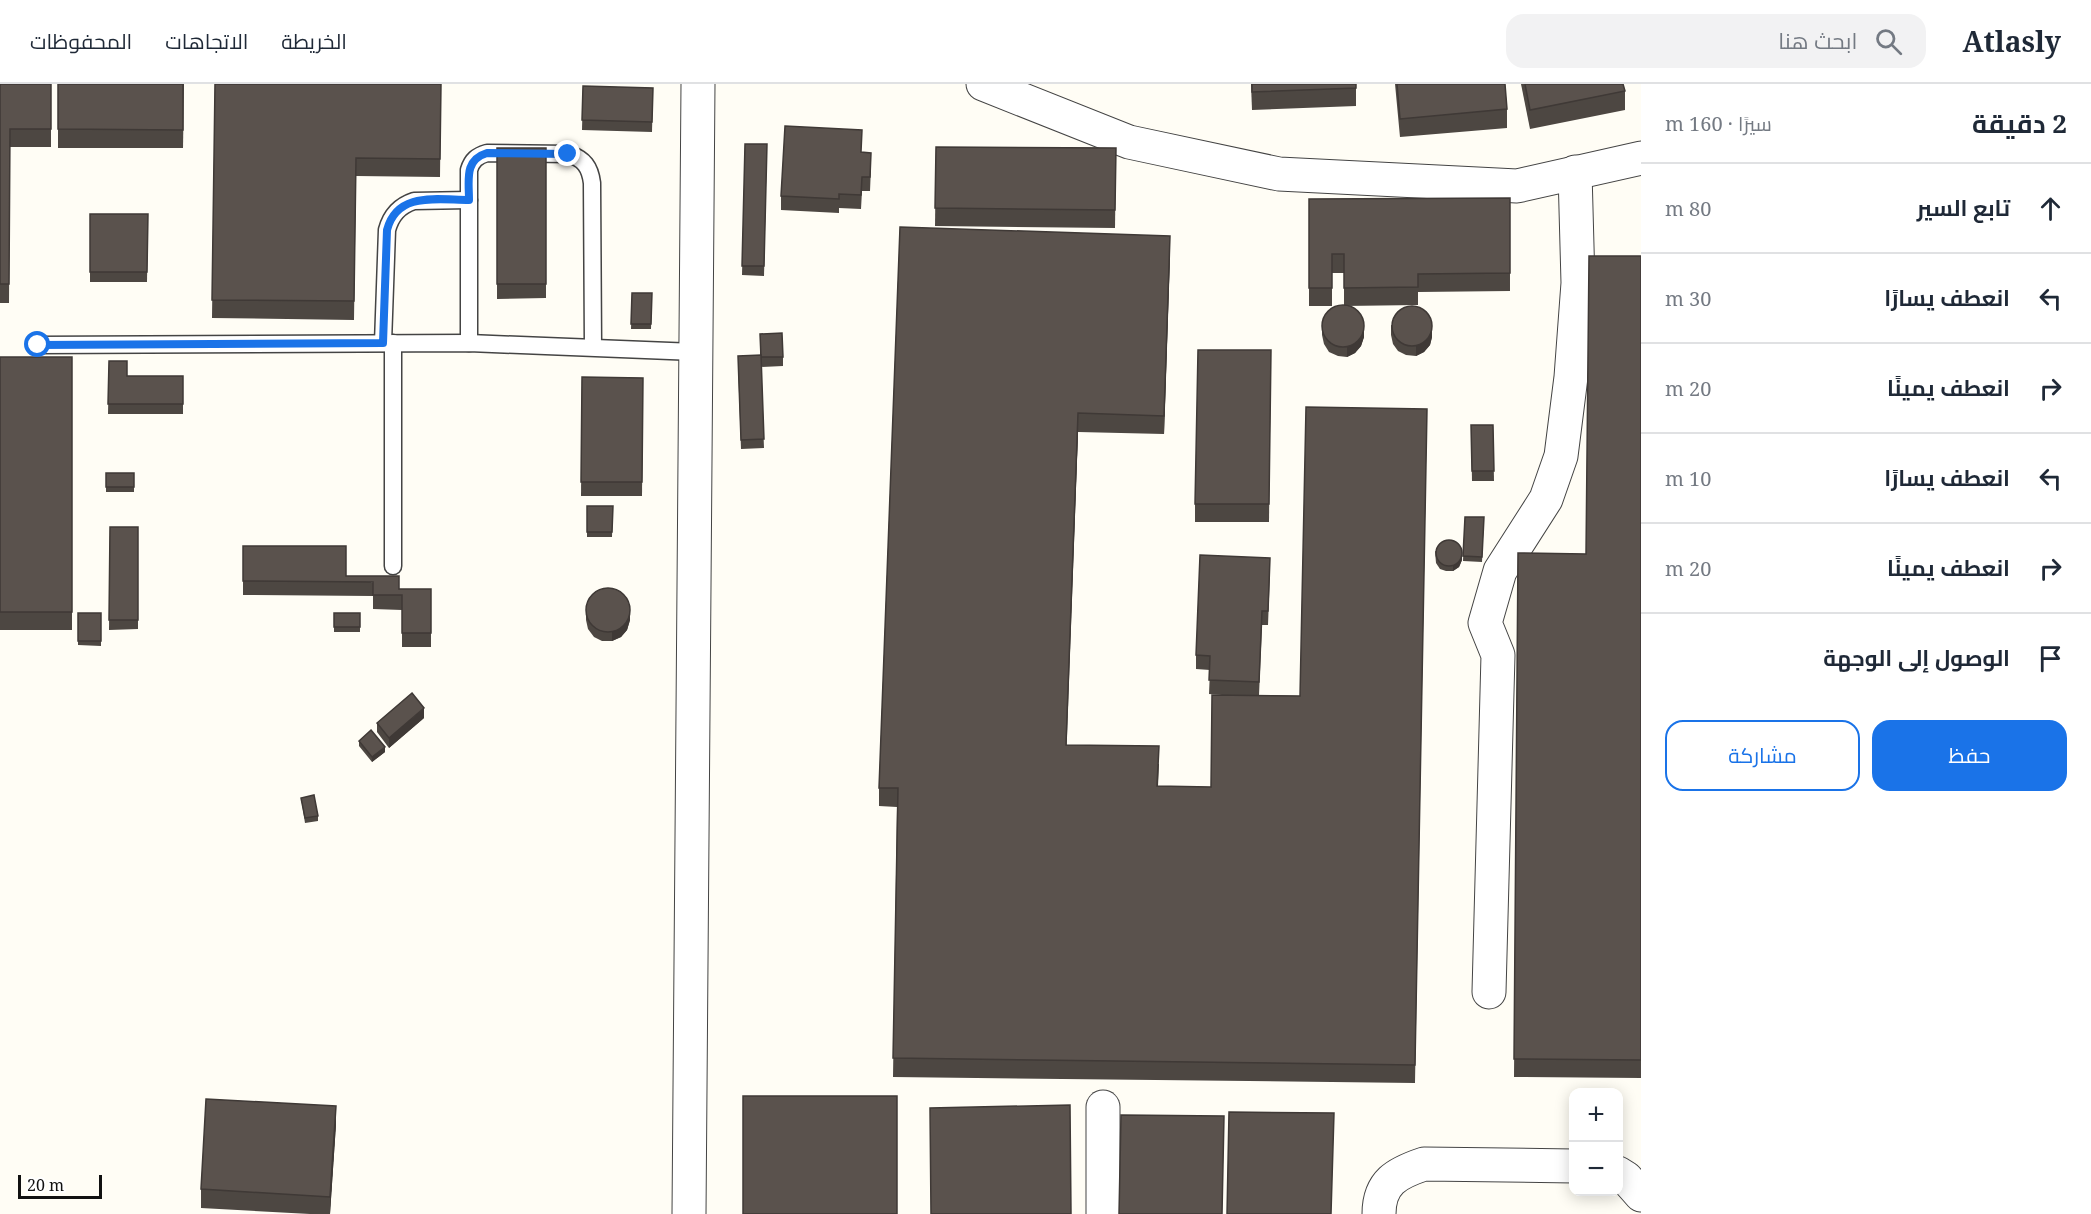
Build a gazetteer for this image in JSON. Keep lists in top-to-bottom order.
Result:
{
  "scale_bar": "20 m",
  "page": {
    "header": "Atlasly",
    "search": "ابحث هنا",
    "nav": ["الخريطة", "الاتجاهات", "المحفوظات"],
    "heading": ["2 دقيقة", "سيرًا · 160 m"],
    "list": [
      ["تابع السير", "80 m"],
      ["انعطف يسارًا", "30 m"],
      ["انعطف يمينًا", "20 m"],
      ["انعطف يسارًا", "10 m"],
      ["انعطف يمينًا", "20 m"],
      "الوصول إلى الوجهة"
    ],
    "buttons": ["حفظ", "مشاركة"],
    "map_buttons": ["+", "−"],
    "scale": "20 m"
  }
}
